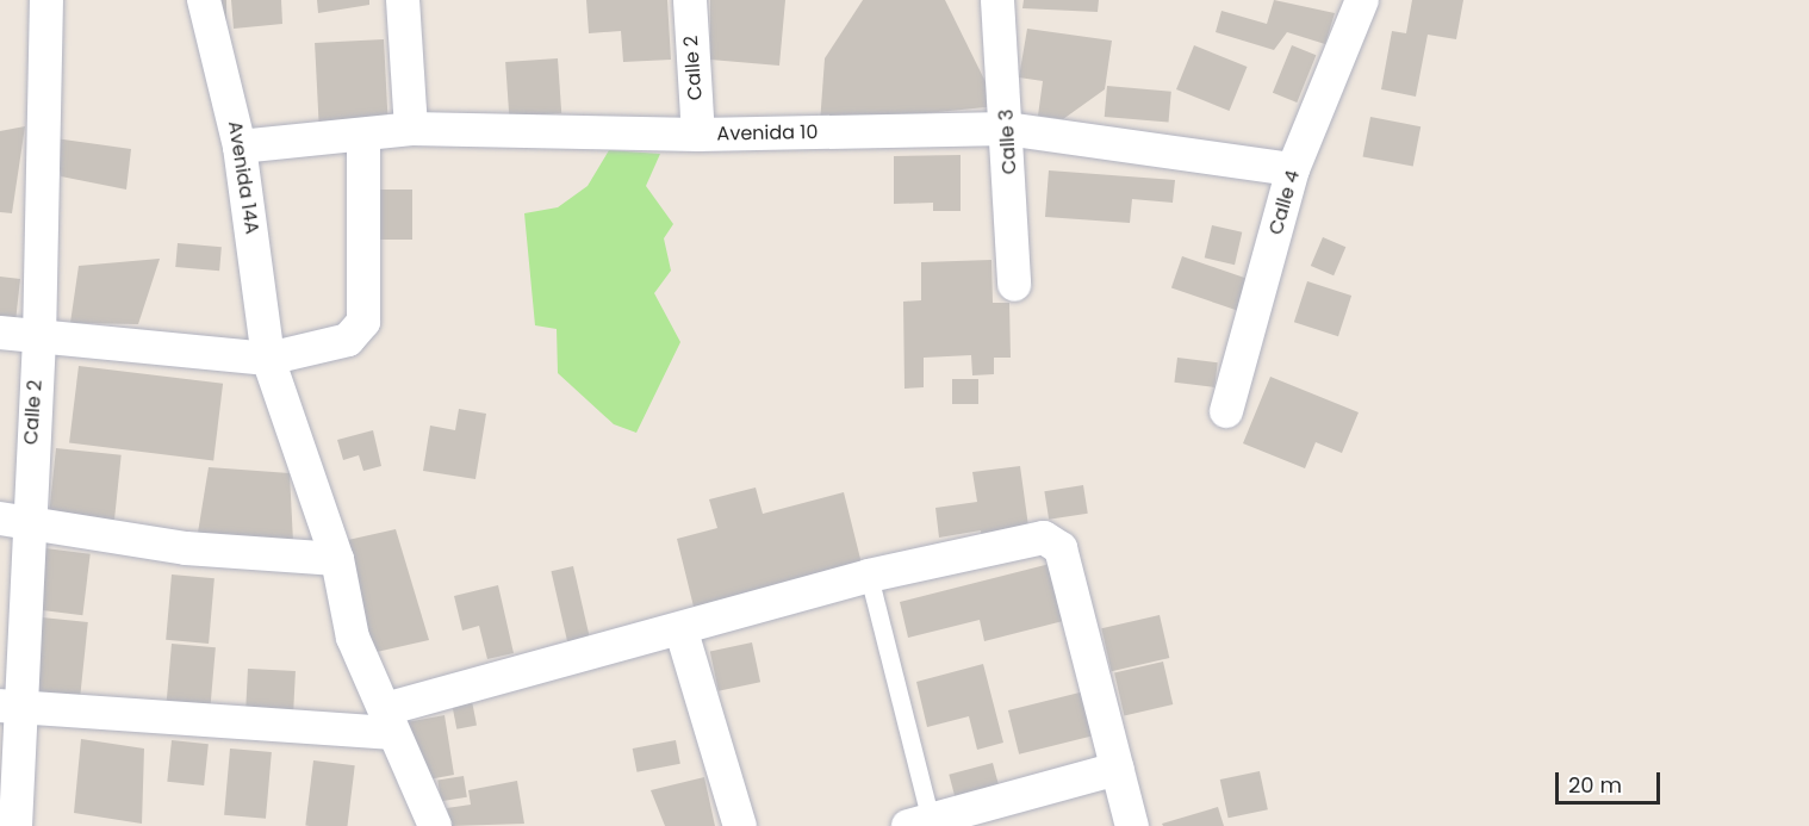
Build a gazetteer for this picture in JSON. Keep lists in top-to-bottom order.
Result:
{
  "streets": {
    "street": [
      "Calle 2",
      "Avenida 10",
      "Calle 3",
      "Avenida 14A",
      "Calle 4"
    ]
  },
  "crossings": [
    ["Calle 2", "Avenida 10"],
    ["Avenida 10", "Calle 3"],
    ["Avenida 10", "Avenida 14A"],
    ["Avenida 10", "Calle 4"]
  ],
  "scale_bar": "20 m"
}
